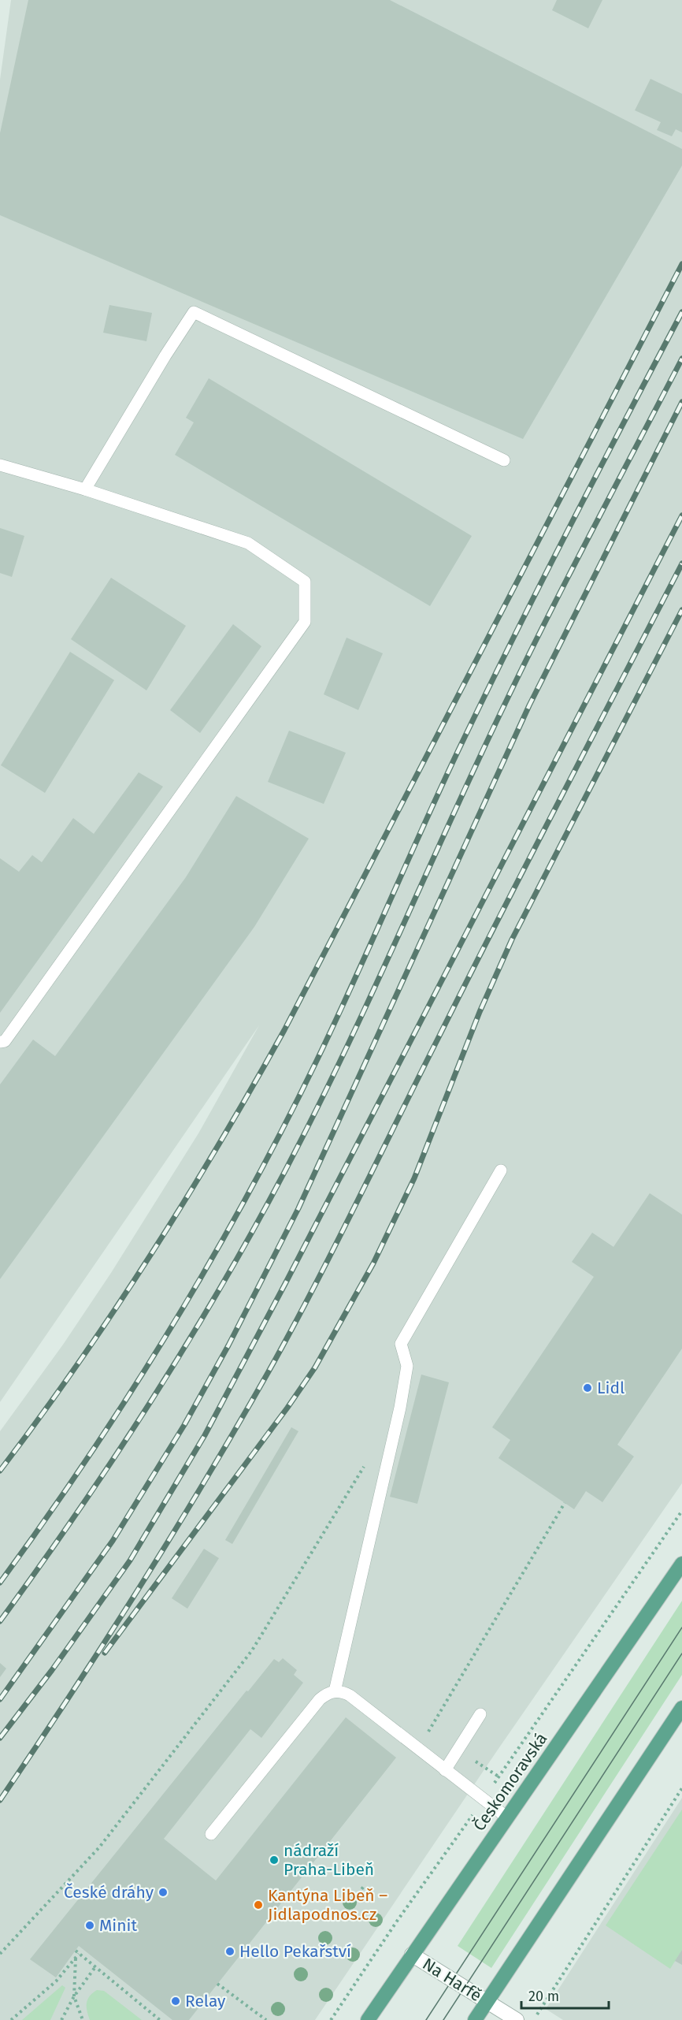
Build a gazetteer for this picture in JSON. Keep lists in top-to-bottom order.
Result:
{
  "streets": {
    "main road": ["Českomoravská"],
    "street": ["Na Harfě"]
  },
  "crossings": [
    ["Českomoravská", "Na Harfě"]
  ],
  "places": [
    "Lidl",
    "nádraží Praha-Libeň",
    "České dráhy",
    "Kantýna Libeň – Jidlapodnos.cz",
    "Minit",
    "Hello Pekařství",
    "Relay"
  ],
  "scale_bar": "20 m"
}
